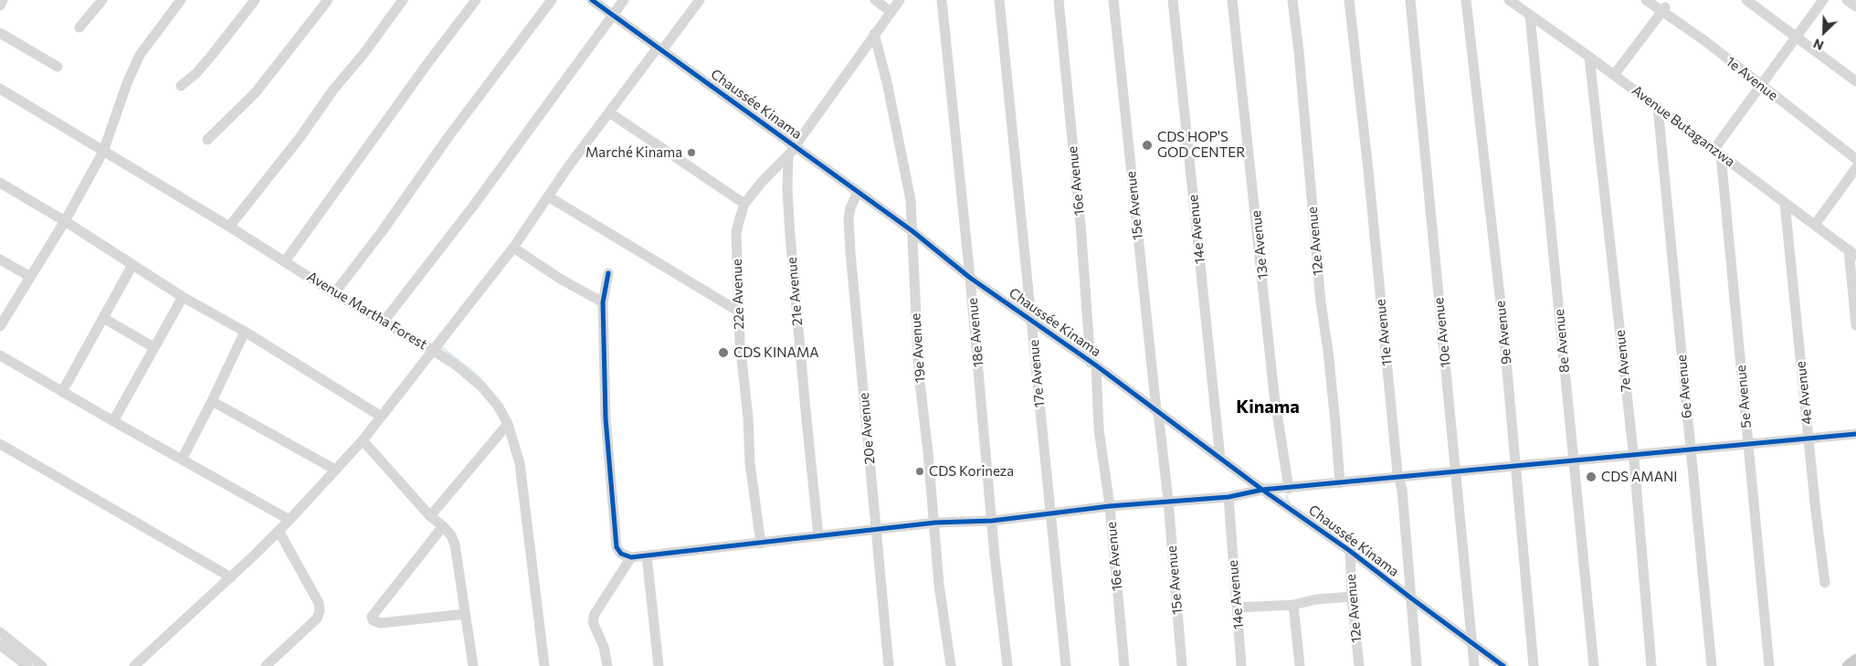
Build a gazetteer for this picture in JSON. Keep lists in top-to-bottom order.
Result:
{
  "streets": {
    "street": [
      "1e Avenue",
      "Chaussée Kinama",
      "Avenue Butaganzwa",
      "16e Avenue",
      "15e Avenue",
      "14e Avenue",
      "12e Avenue",
      "13e Avenue",
      "21e Avenue",
      "22e Avenue",
      "Avenue Martha Forest",
      "18e Avenue",
      "11e Avenue",
      "10e Avenue",
      "9e Avenue",
      "8e Avenue",
      "19e Avenue",
      "7e Avenue",
      "17e Avenue",
      "6e Avenue",
      "4e Avenue",
      "5e Avenue",
      "20e Avenue"
    ]
  },
  "crossings": [
    ["Chaussée Kinama", "16e Avenue"],
    ["Chaussée Kinama", "15e Avenue"],
    ["Chaussée Kinama", "14e Avenue"],
    ["Chaussée Kinama", "12e Avenue"],
    ["Chaussée Kinama", "22e Avenue"],
    ["Chaussée Kinama", "18e Avenue"],
    ["Chaussée Kinama", "11e Avenue"],
    ["Chaussée Kinama", "10e Avenue"],
    ["Chaussée Kinama", "19e Avenue"],
    ["Chaussée Kinama", "17e Avenue"],
    ["Chaussée Kinama", "20e Avenue"],
    ["Avenue Butaganzwa", "8e Avenue"],
    ["Avenue Butaganzwa", "7e Avenue"],
    ["Avenue Butaganzwa", "6e Avenue"],
    ["Avenue Butaganzwa", "4e Avenue"],
    ["Avenue Butaganzwa", "5e Avenue"],
    ["21e Avenue", "22e Avenue"],
    ["22e Avenue", "19e Avenue"]
  ],
  "districts": ["Kinama"],
  "places": [
    "CDS HOP'S GOD CENTER",
    "Marché Kinama",
    "CDS KINAMA",
    "CDS Korineza",
    "CDS AMANI"
  ],
  "north": "bottom left"
}
